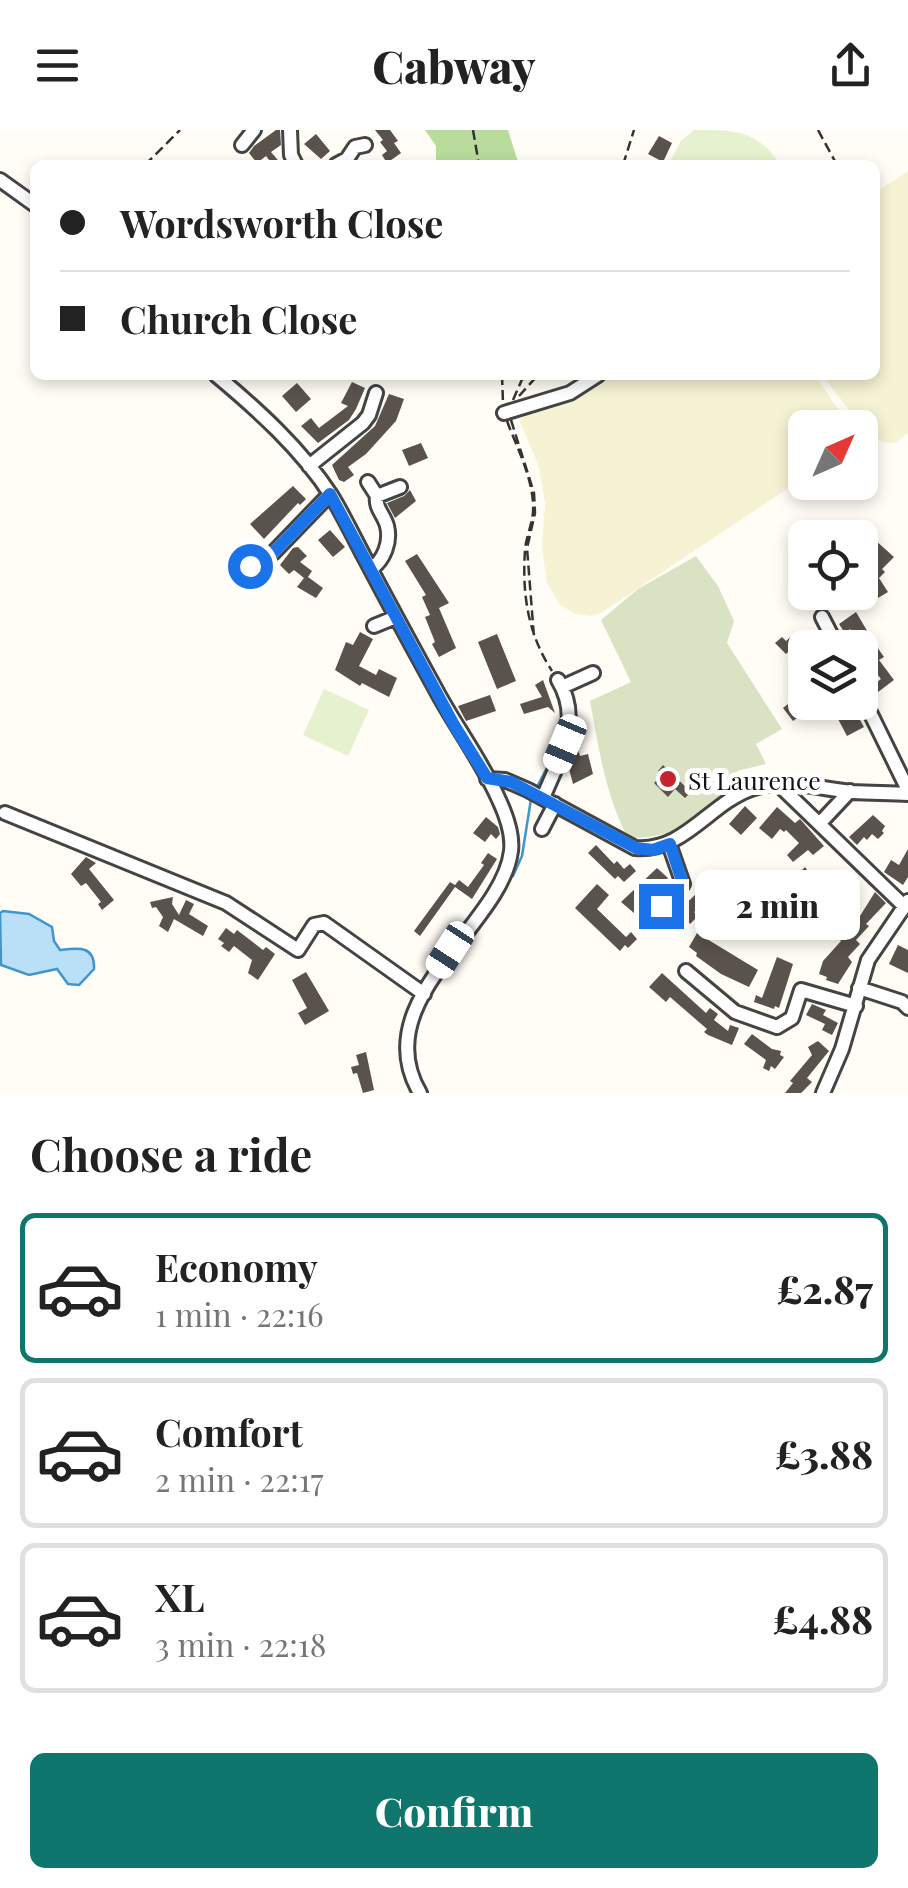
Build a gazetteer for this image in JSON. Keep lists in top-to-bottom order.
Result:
{
  "places": ["St Laurence"],
  "north": "top right",
  "page": {
    "header": "Cabway",
    "banner": ["Wordsworth Close", "Church Close"],
    "bubble": "2 min",
    "heading": "Choose a ride",
    "list": [
      {
        "name": "Economy",
        "note": "1 min · 22:16",
        "value": "£2.87"
      },
      {
        "name": "Comfort",
        "note": "2 min · 22:17",
        "value": "£3.88"
      },
      {
        "name": "XL",
        "note": "3 min · 22:18",
        "value": "£4.88"
      }
    ],
    "buttons": "Confirm"
  }
}
